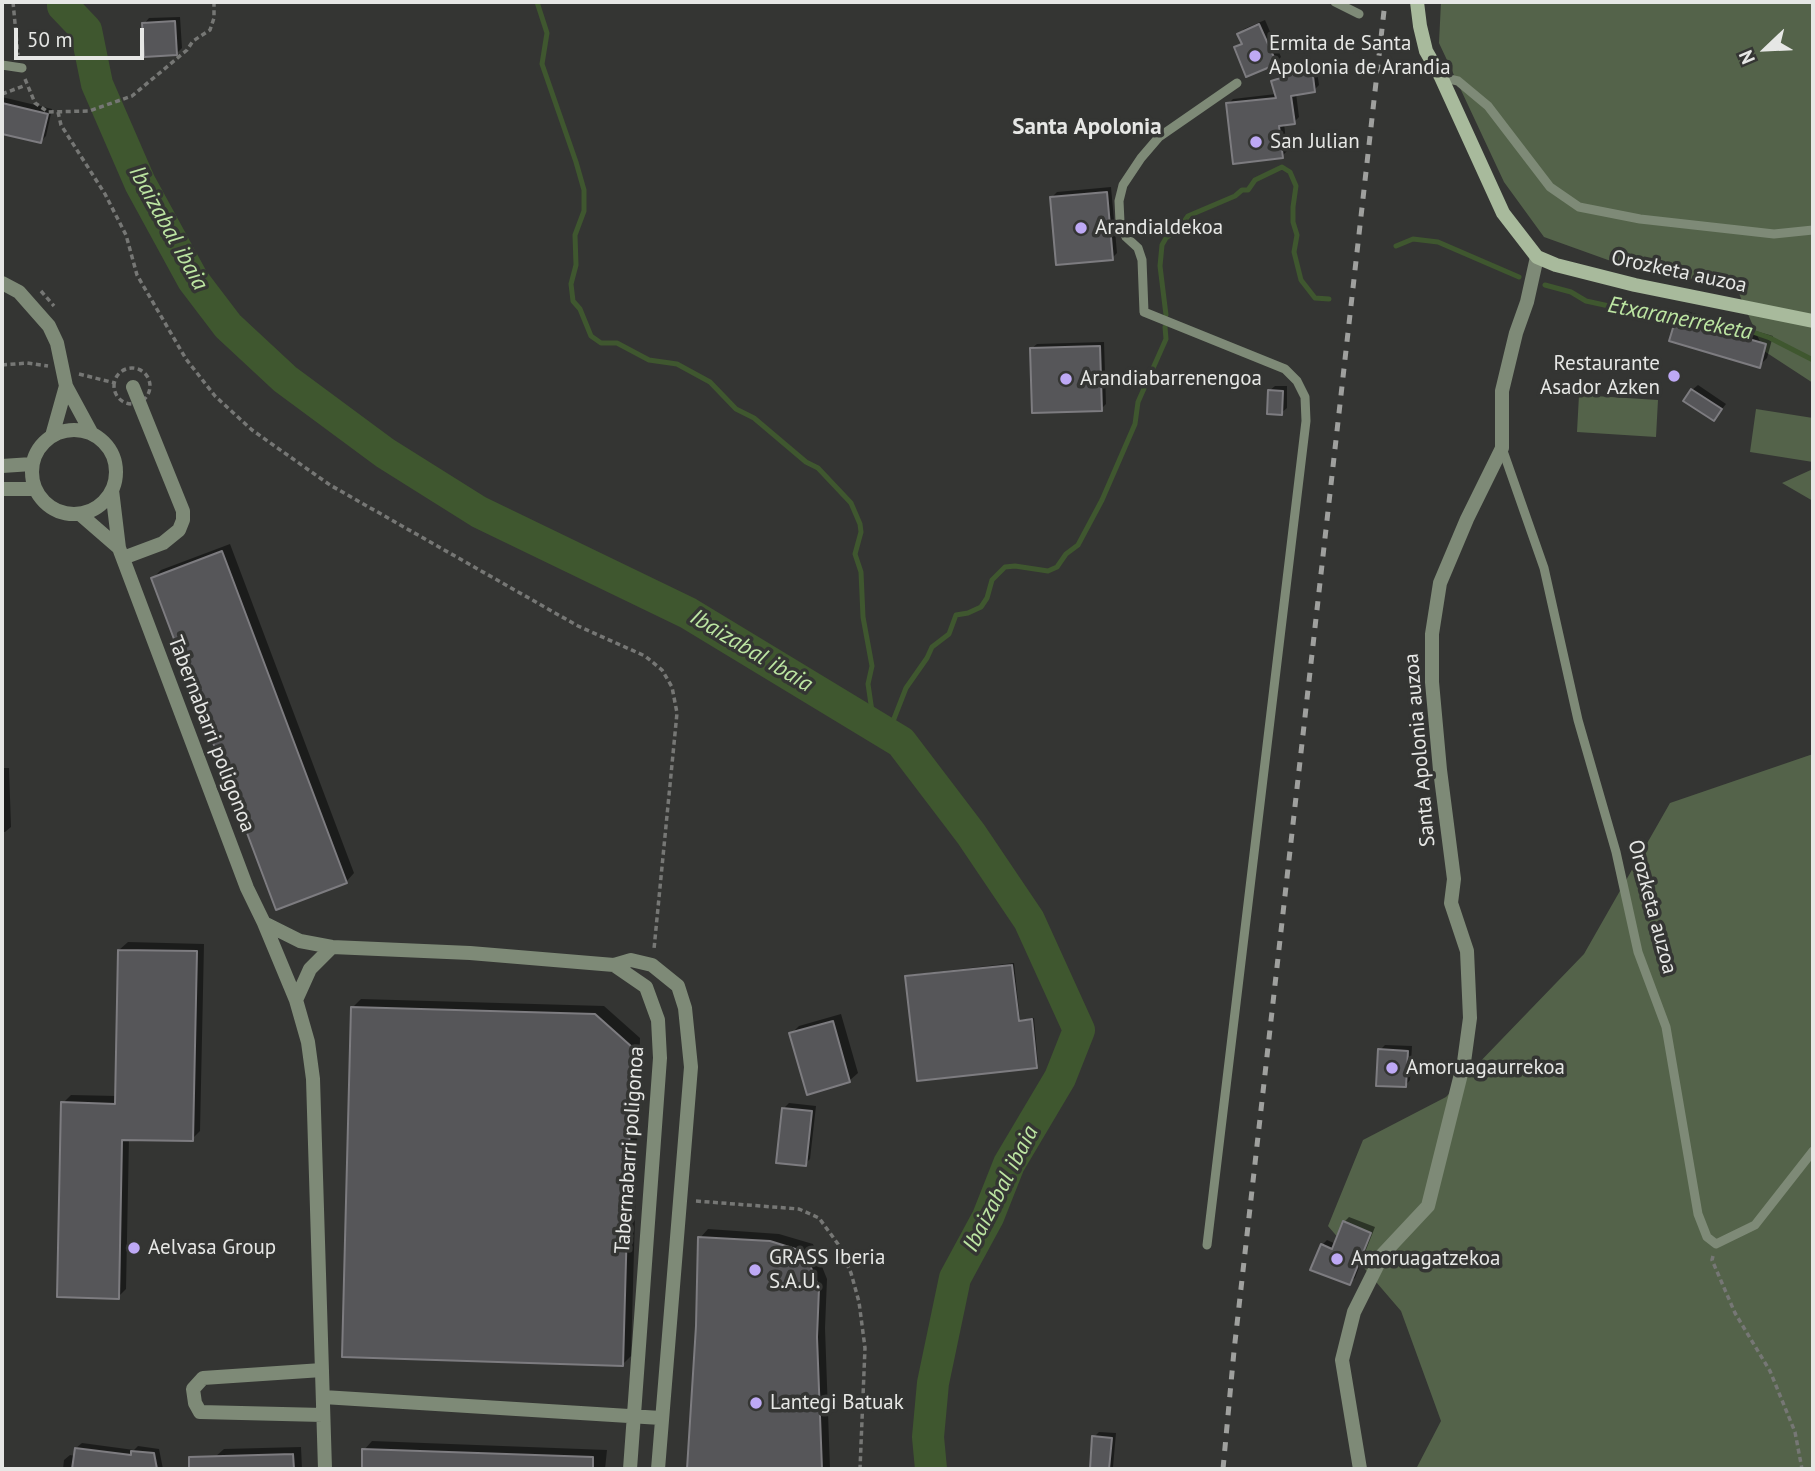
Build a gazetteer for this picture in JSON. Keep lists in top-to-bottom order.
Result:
{
  "streets": {
    "street": ["Orozketa auzoa", "Tabernabarri poligonoa", "Santa Apolonia auzoa"]
  },
  "crossings": [
    ["Orozketa auzoa", "Santa Apolonia auzoa"]
  ],
  "districts": ["Santa Apolonia"],
  "water": ["Ibaizabal ibaia", "Etxaranerreketa"],
  "places": [
    "Ermita de Santa Apolonia de Arandia",
    "San Julian",
    "Arandialdekoa",
    "Restaurante Asador Azken",
    "Arandiabarrenengoa",
    "Amoruagaurrekoa",
    "Aelvasa Group",
    "Amoruagatzekoa",
    "GRASS Iberia S.A.U.",
    "Lantegi Batuak"
  ],
  "scale_bar": "50 m",
  "north": "bottom left"
}
